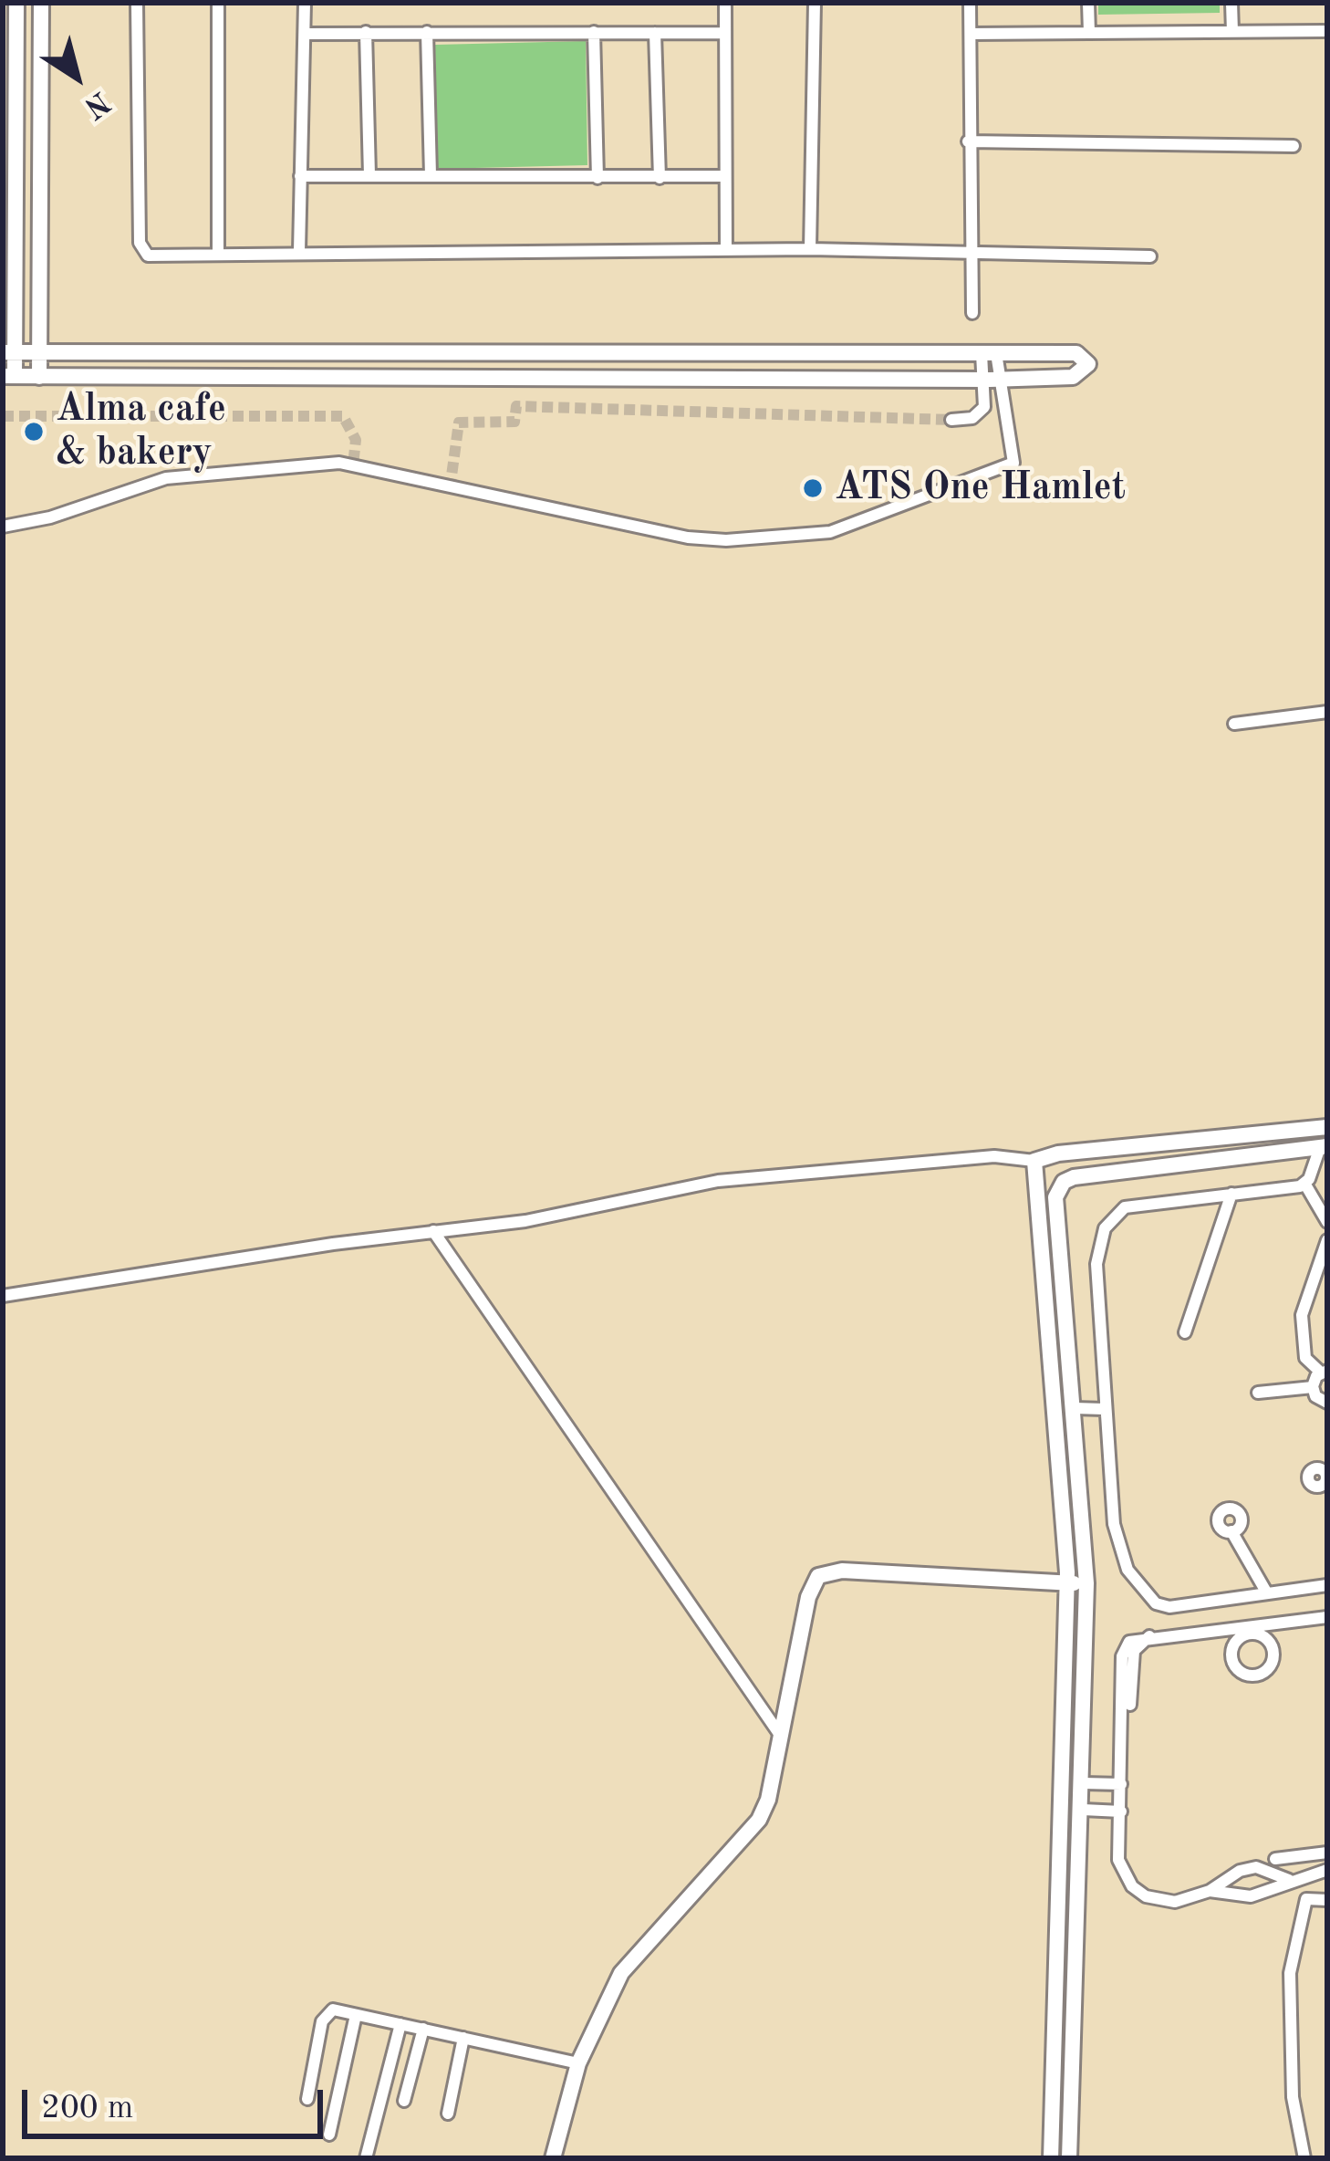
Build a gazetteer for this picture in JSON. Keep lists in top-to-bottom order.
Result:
{
  "places": ["Alma cafe & bakery", "ATS One Hamlet"],
  "scale_bar": "200 m",
  "north": "bottom right"
}
